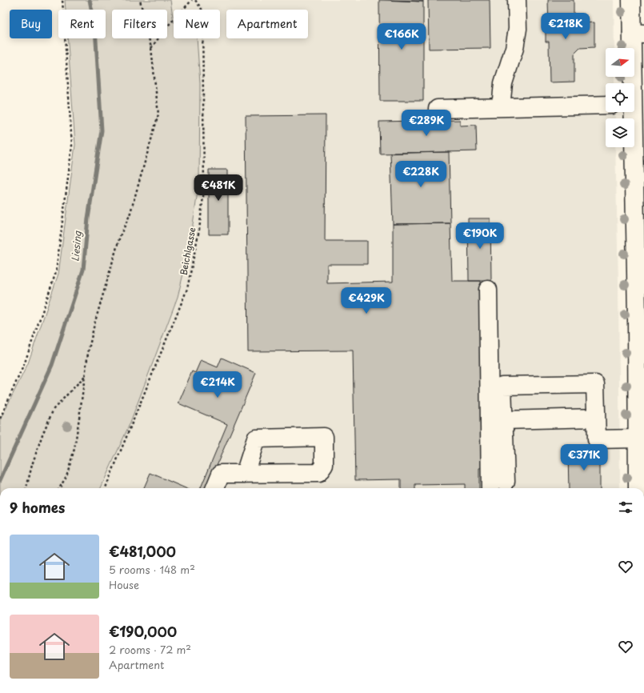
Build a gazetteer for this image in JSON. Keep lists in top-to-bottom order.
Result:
{
  "streets": {
    "path": ["Beichlgasse"]
  },
  "water": ["Liesing"],
  "north": "right",
  "page": {
    "chip": [
      "Buy",
      "Rent",
      "Filters",
      "New",
      "Apartment"
    ],
    "price": [
      "€218K",
      "€166K",
      "€289K",
      "€228K",
      "€481K",
      "€190K",
      "€429K",
      "€214K",
      "€371K"
    ],
    "heading": "9 homes",
    "list": [
      {
        "name": "€481,000",
        "note": "5 rooms · 148 m² · House"
      },
      {
        "name": "€190,000",
        "note": "2 rooms · 72 m² · Apartment"
      }
    ]
  }
}
